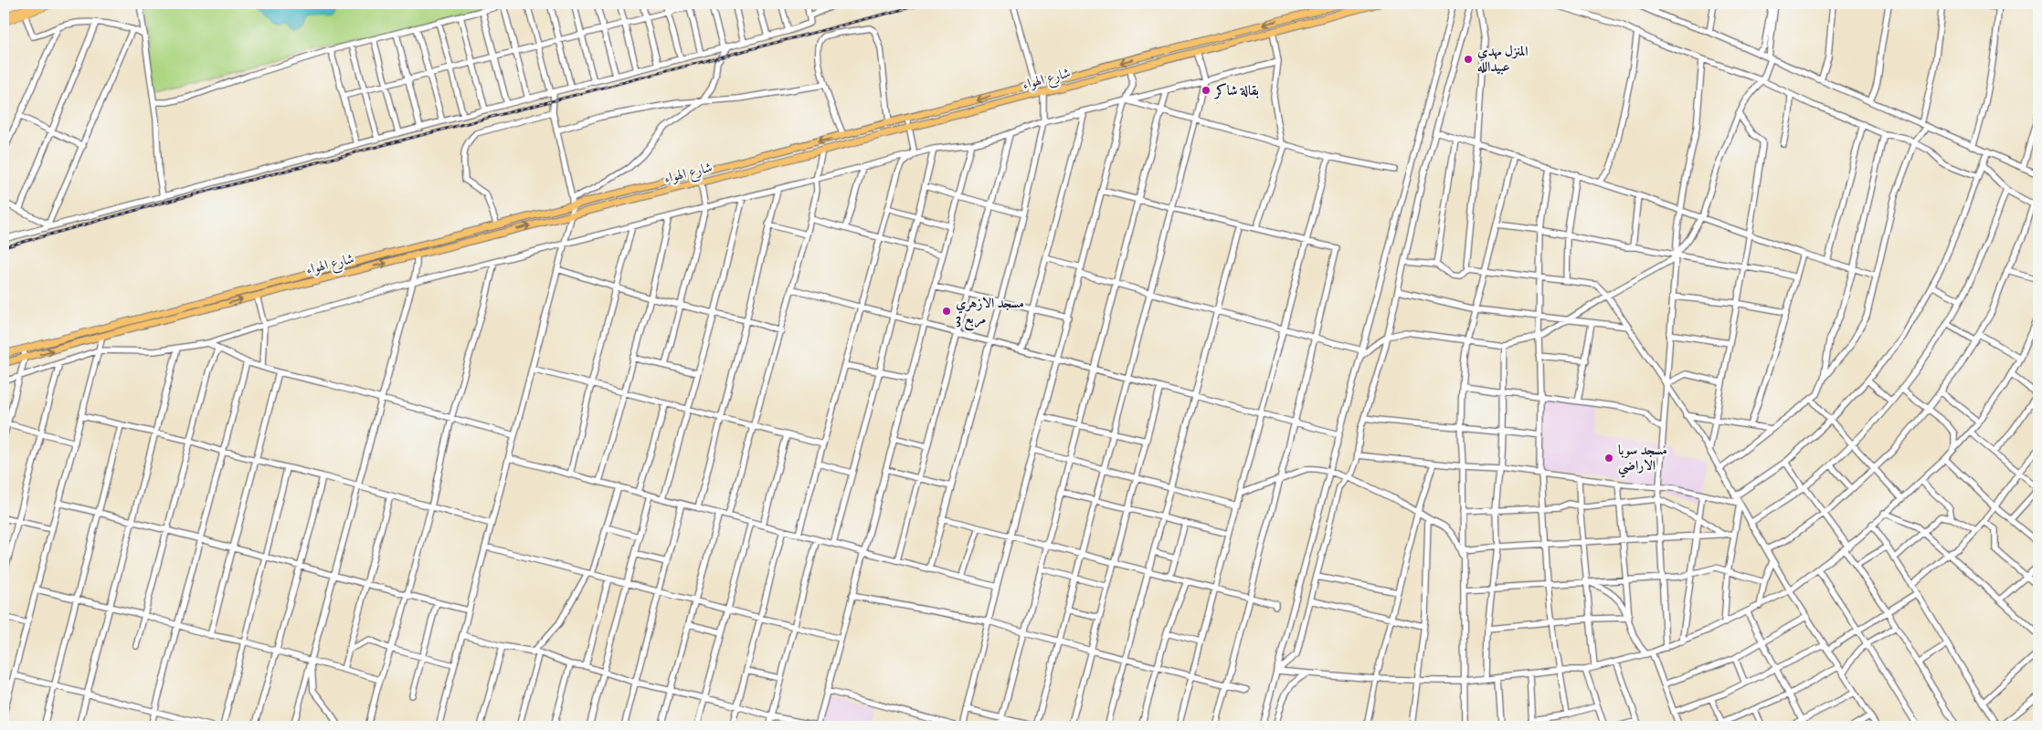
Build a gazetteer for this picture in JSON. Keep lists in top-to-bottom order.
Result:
{
  "streets": {
    "main road": ["شارع الهواء"]
  },
  "places": [
    "المنزل مهدي عبيدالله",
    "بقالة شاكر",
    "مسجد الازهري مربع 3",
    "مسجد سوبا الاراضي"
  ]
}
